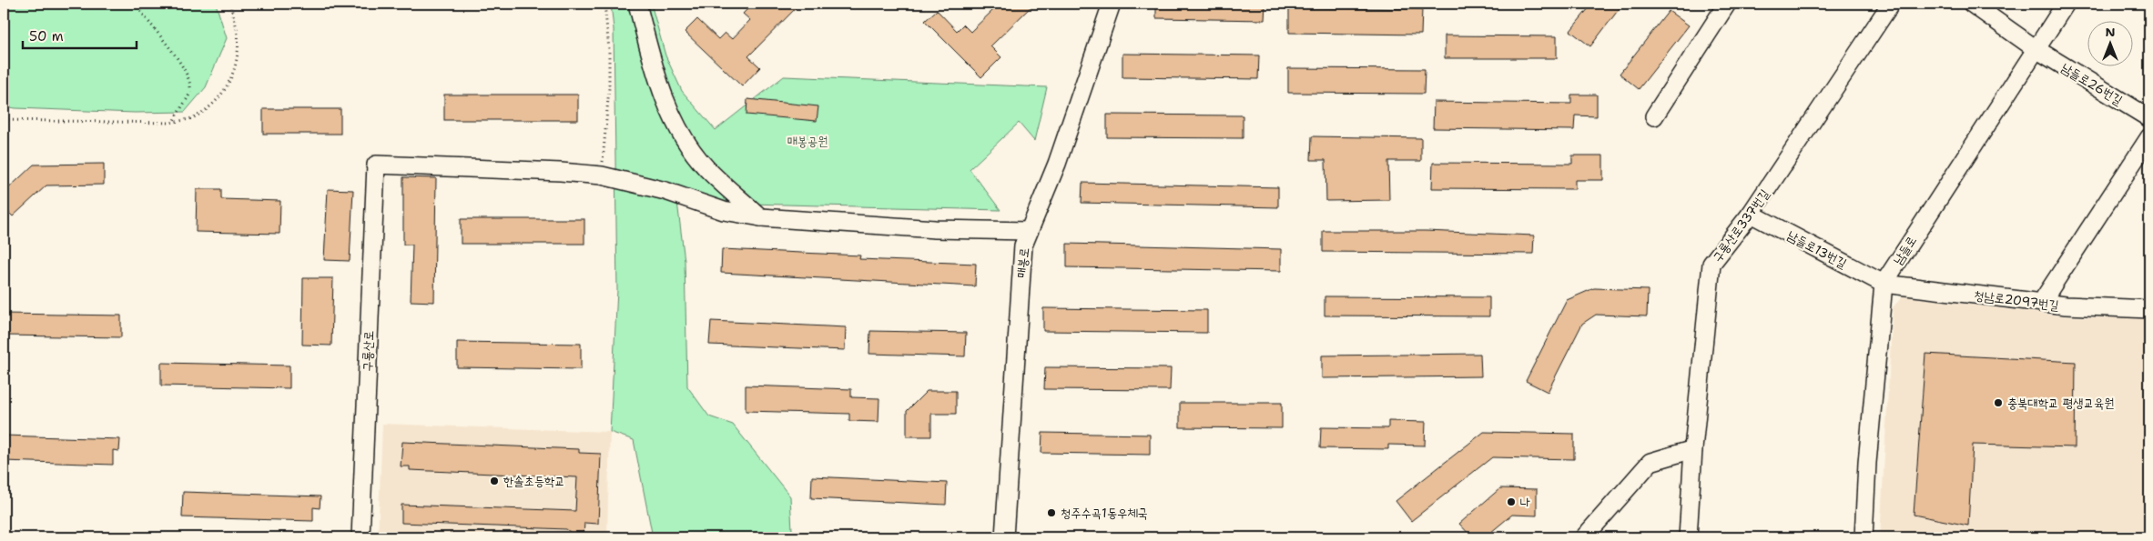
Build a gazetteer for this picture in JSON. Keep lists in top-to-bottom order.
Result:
{
  "streets": {
    "street": [
      "남들로26번길",
      "구룡산로337번길",
      "남들로13번길",
      "남들로",
      "매봉로",
      "청남로2097번길",
      "구룡산로"
    ]
  },
  "crossings": [
    ["남들로26번길", "남들로"],
    ["구룡산로337번길", "남들로13번길"],
    ["남들로13번길", "남들로"],
    ["남들로13번길", "청남로2097번길"],
    ["남들로", "청남로2097번길"]
  ],
  "parks": ["매봉공원"],
  "places": [
    "충북대학교 평생교육원",
    "한솔초등학교",
    "나",
    "청주수곡1동우체국"
  ],
  "scale_bar": "50 m",
  "north": "top"
}
